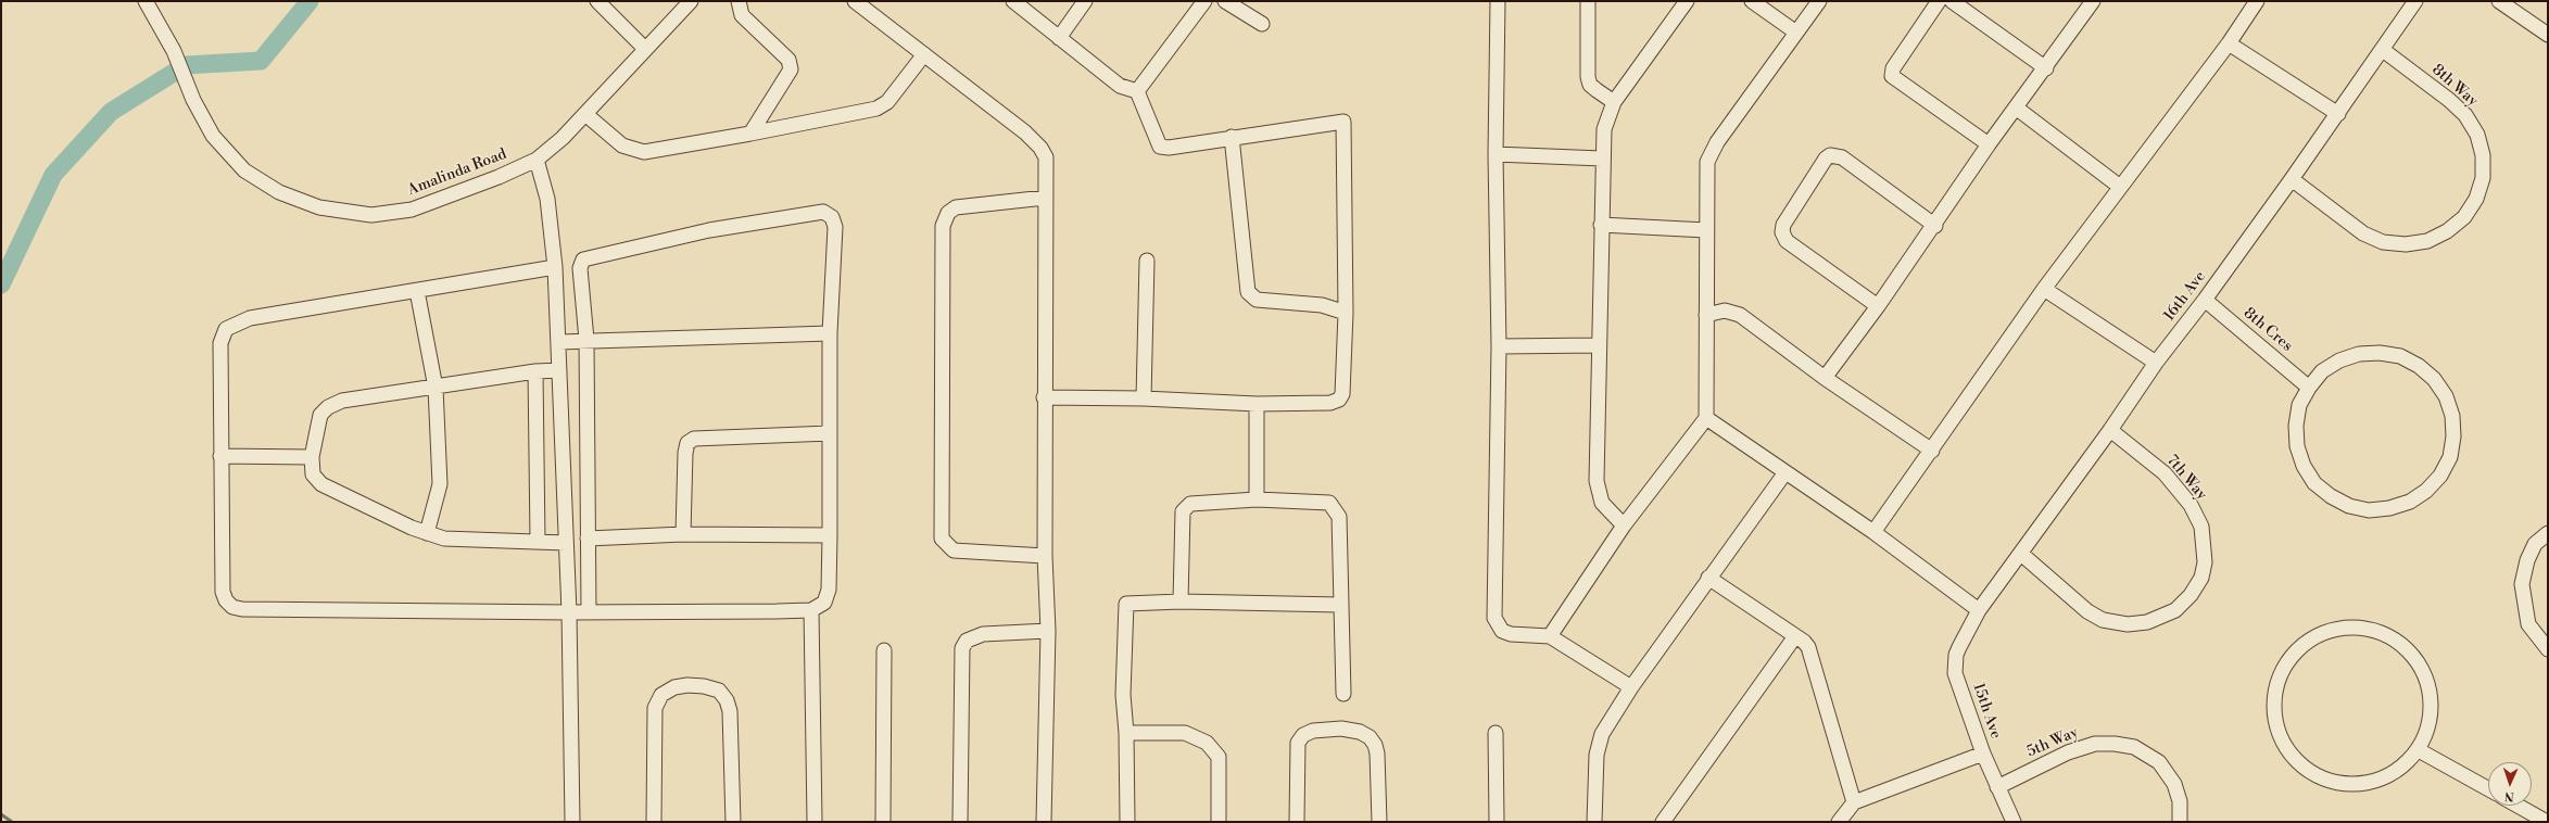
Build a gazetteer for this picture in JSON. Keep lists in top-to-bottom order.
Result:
{
  "streets": {
    "street": [
      "8th Way",
      "Amalinda Road",
      "16th Ave",
      "8th Cres",
      "7th Way",
      "15th Ave",
      "5th Way"
    ]
  },
  "crossings": [
    ["8th Way", "16th Ave"],
    ["16th Ave", "8th Cres"],
    ["16th Ave", "7th Way"],
    ["16th Ave", "15th Ave"],
    ["15th Ave", "5th Way"]
  ],
  "north": "bottom"
}
